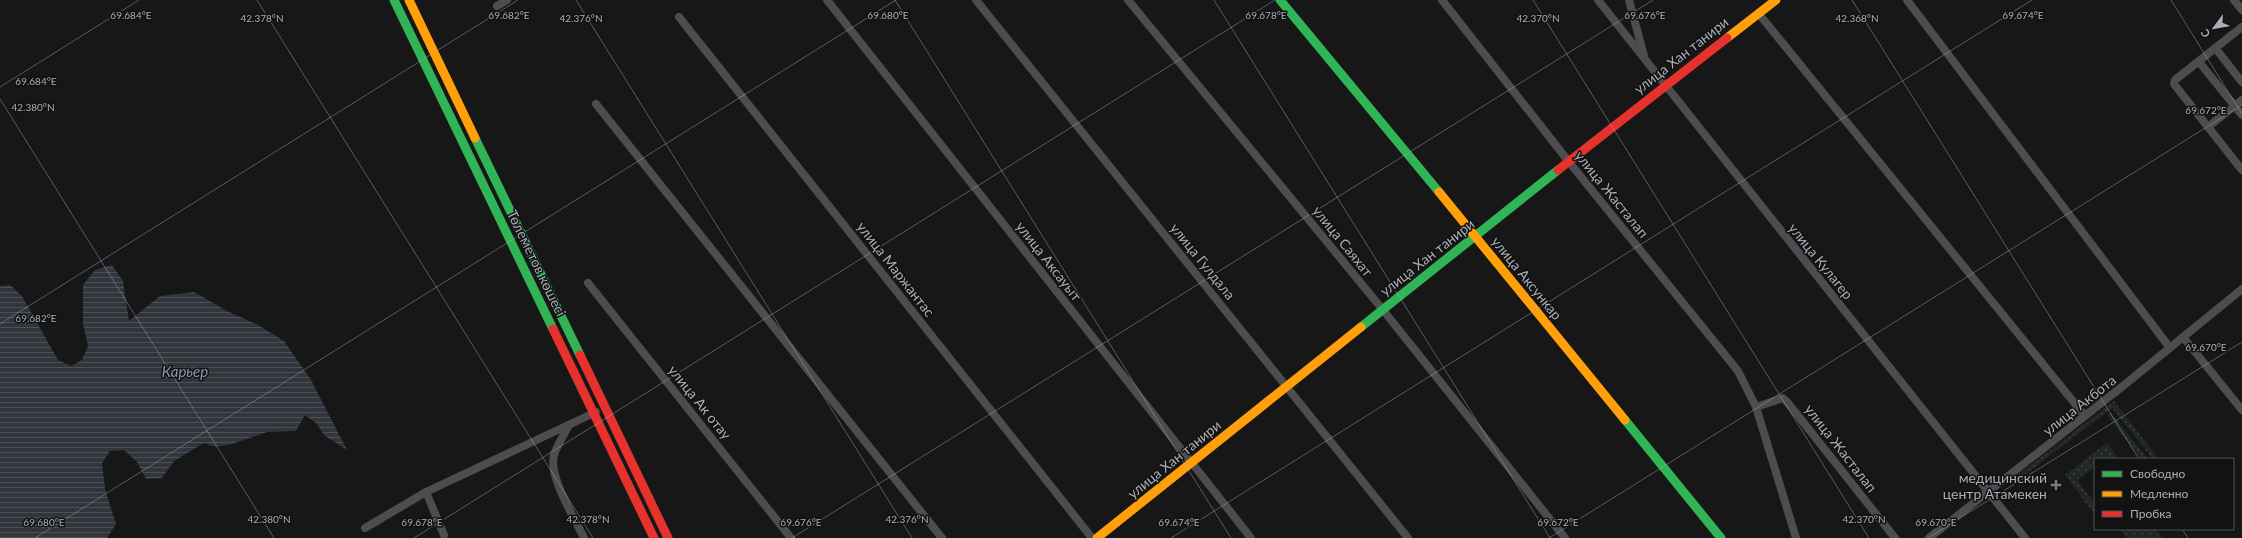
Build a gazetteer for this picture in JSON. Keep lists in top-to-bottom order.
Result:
{
  "streets": {
    "street": [
      "улица Хан танири",
      "улица Жасталап",
      "улица Саяхат",
      "улица Аксауыт",
      "улица Гулдала",
      "улица Кулагер",
      "Төлеметов көшесі",
      "улица Маржантас",
      "улица Аксункар",
      "улица Ак отау",
      "улица Акбота"
    ]
  },
  "crossings": [
    ["улица Хан танири", "улица Жасталап"],
    ["улица Хан танири", "улица Саяхат"],
    ["улица Хан танири", "улица Аксауыт"],
    ["улица Хан танири", "улица Гулдала"],
    ["улица Хан танири", "улица Кулагер"],
    ["улица Хан танири", "улица Аксункар"],
    ["улица Кулагер", "улица Акбота"]
  ],
  "water": ["Карьер"],
  "places": {
    "health": ["медицинский центр Атамекен"]
  },
  "legend": ["Свободно", "Медленно", "Пробка"],
  "north": "bottom left",
  "coordinates": [
    "69.684°E",
    "69.674°E",
    "69.682°E",
    "69.680°E",
    "69.678°E",
    "69.676°E",
    "42.370°N",
    "42.368°N",
    "42.378°N",
    "42.376°N",
    "42.380°N",
    "69.672°E",
    "69.670°E"
  ]
}
